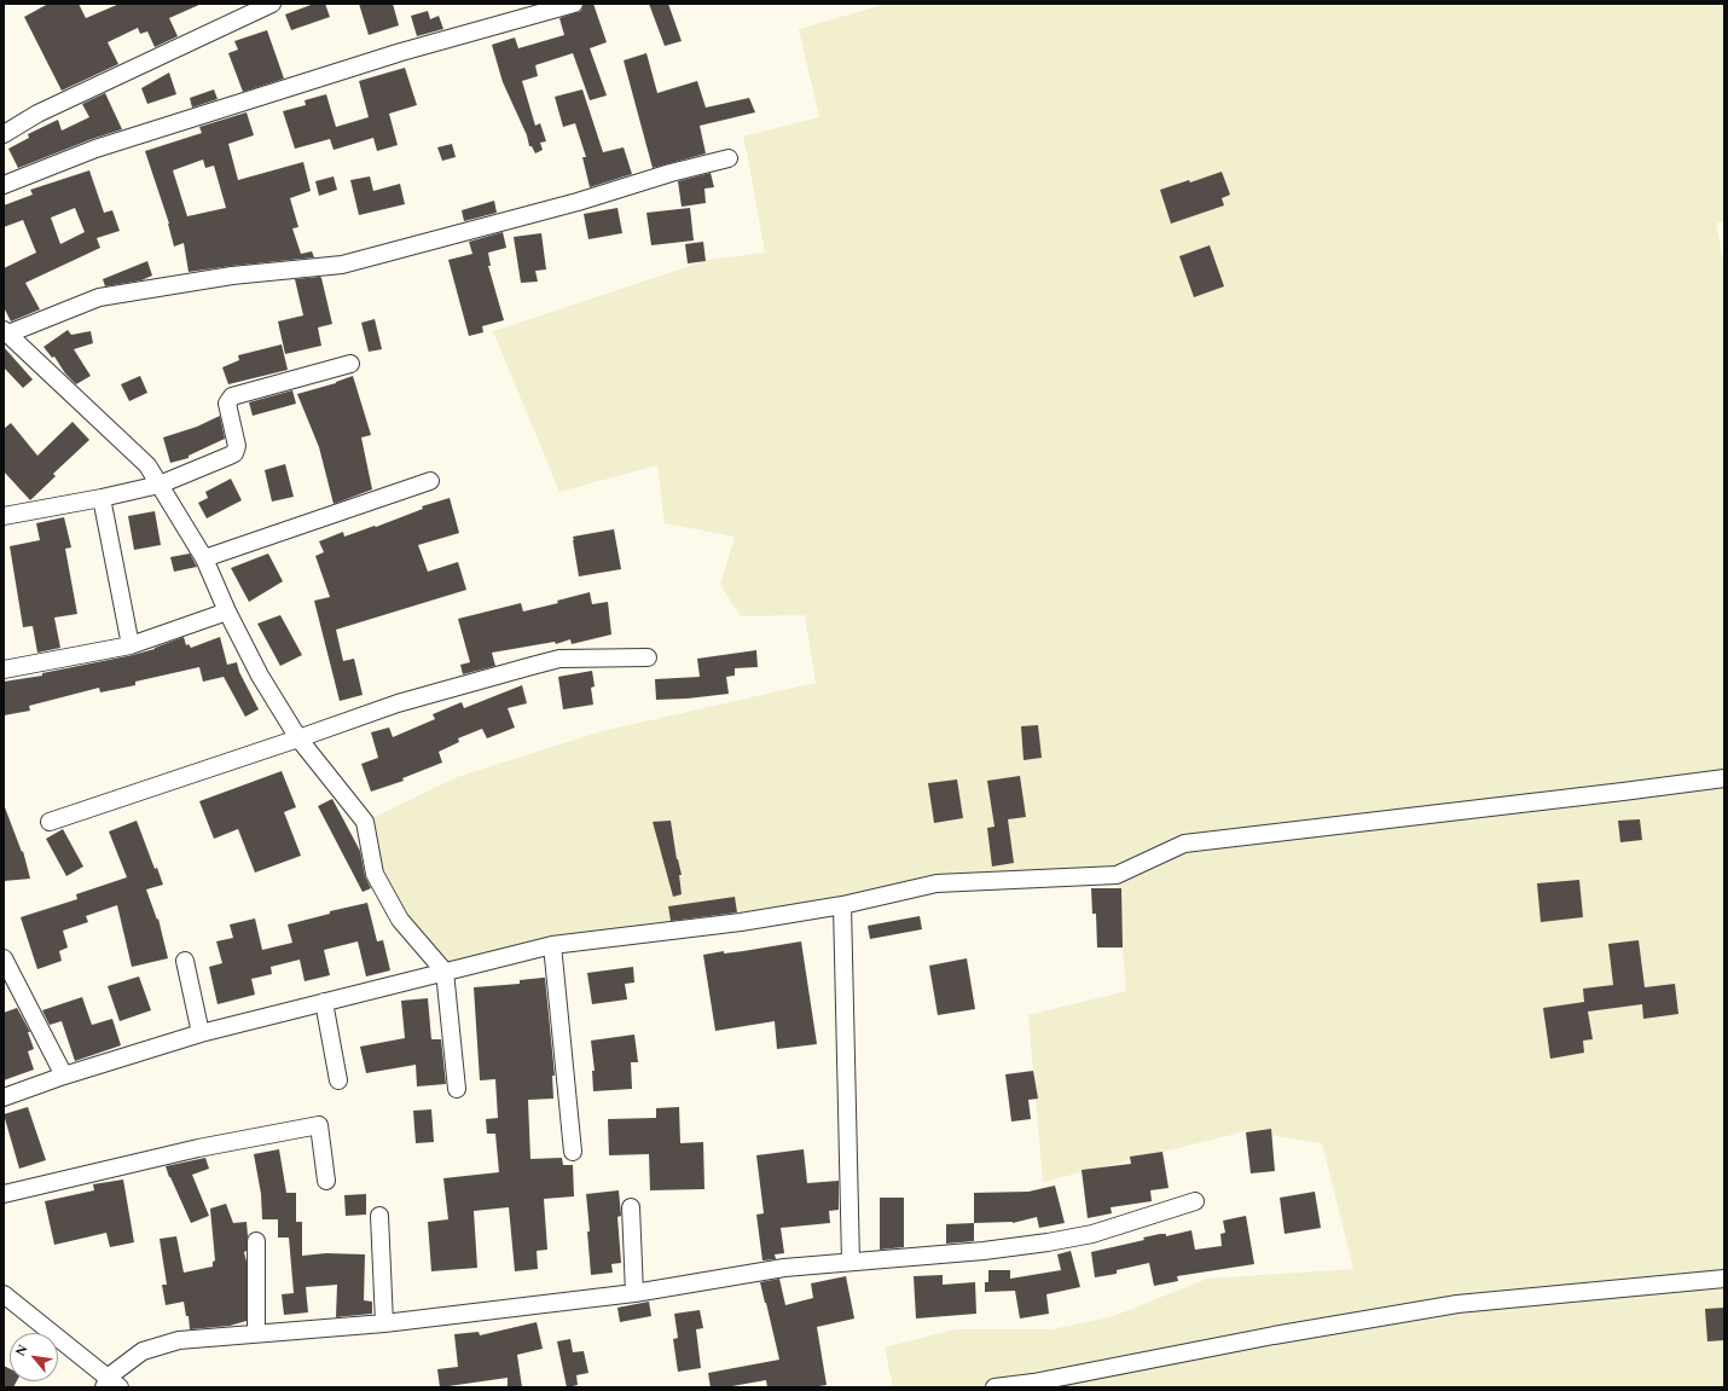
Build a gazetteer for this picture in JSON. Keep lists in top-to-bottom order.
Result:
{
  "north": "top left"
}
